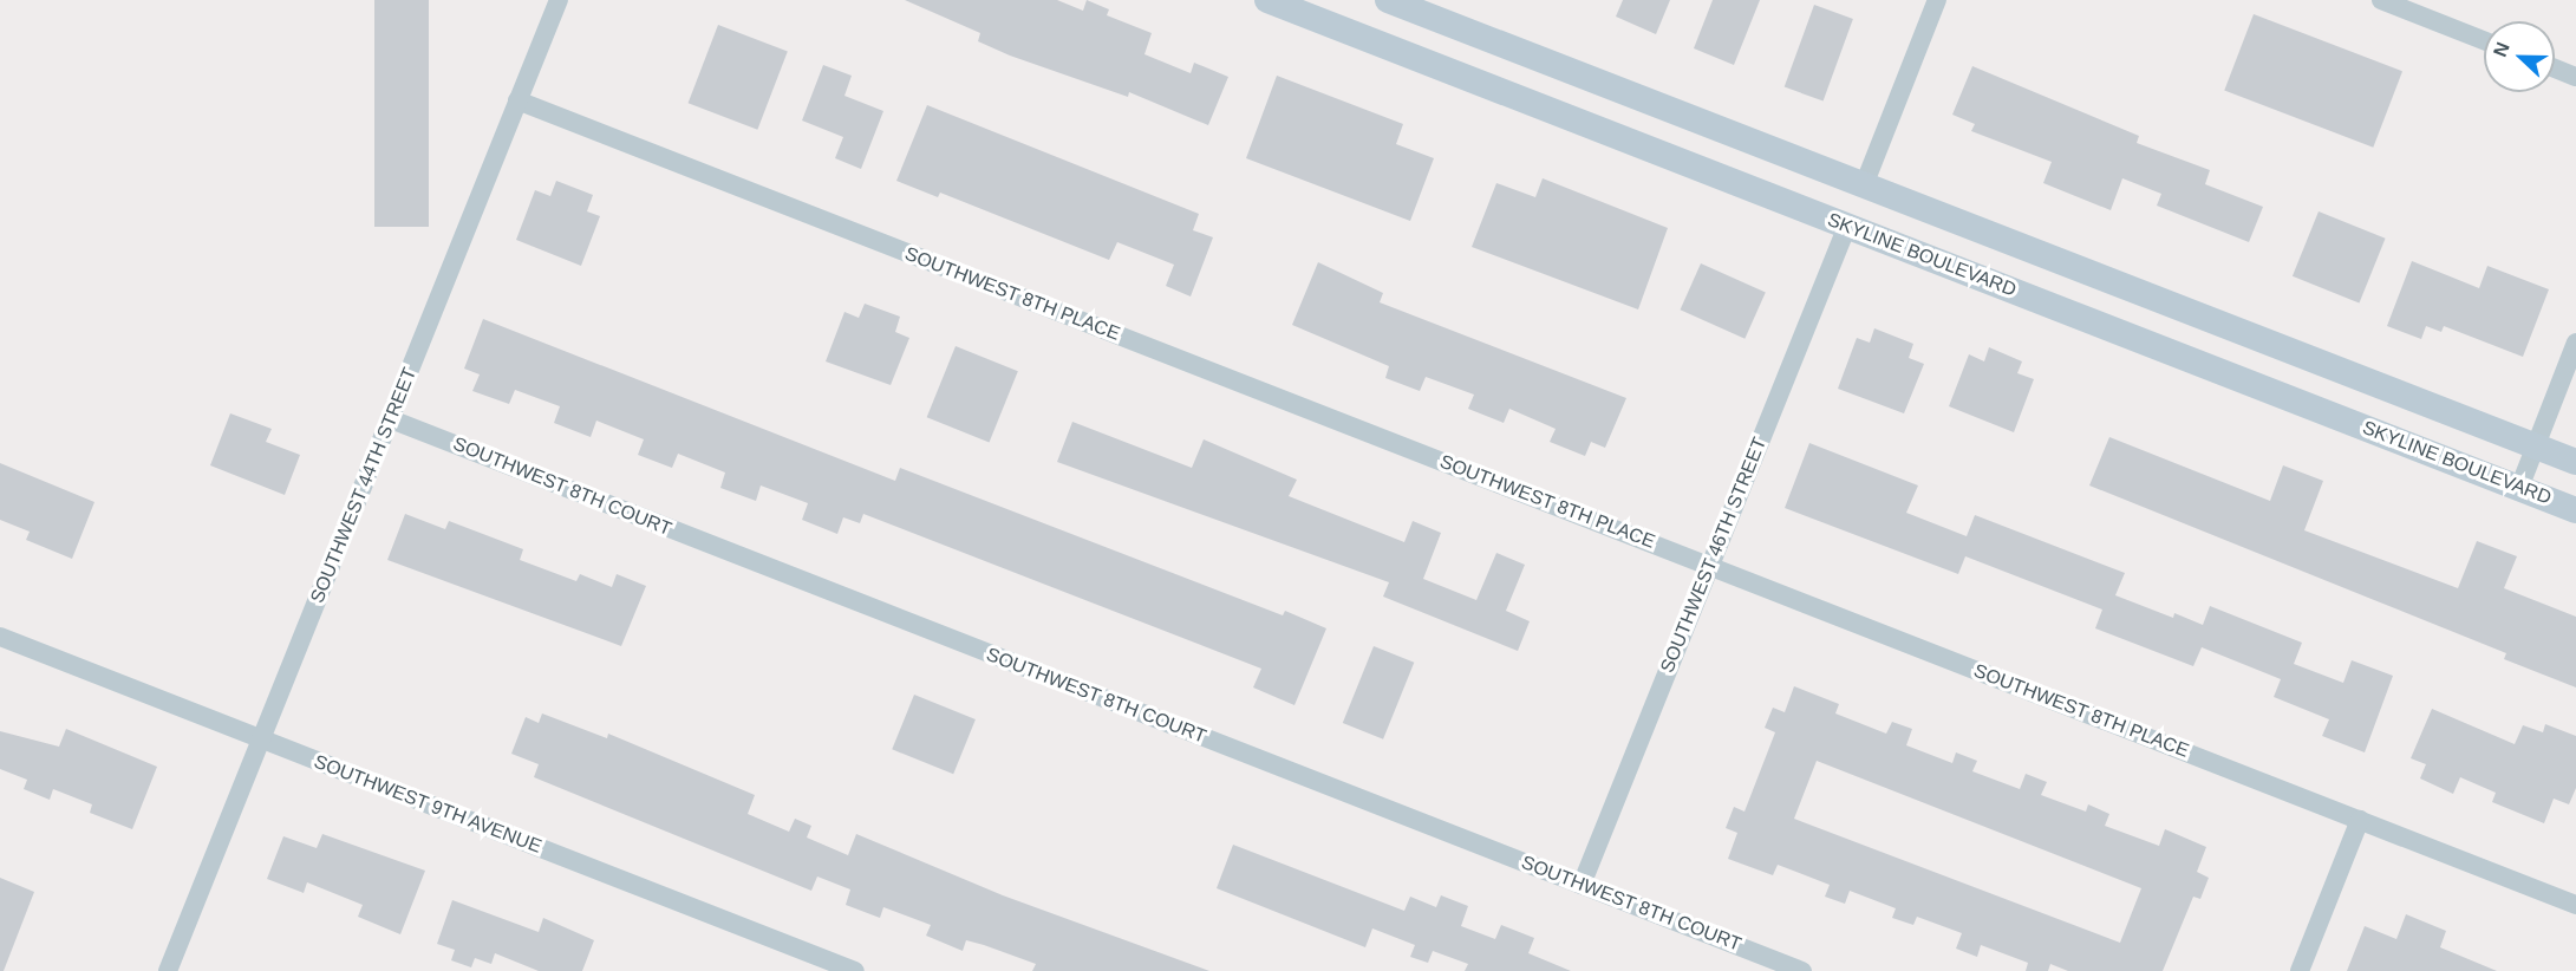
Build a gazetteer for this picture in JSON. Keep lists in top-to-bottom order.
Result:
{
  "streets": {
    "street": [
      "SKYLINE BOULEVARD",
      "SOUTHWEST 8TH PLACE",
      "SOUTHWEST 44TH STREET",
      "SOUTHWEST 8TH COURT",
      "SOUTHWEST 46TH STREET",
      "SOUTHWEST 9TH AVENUE"
    ]
  },
  "crossings": [
    ["SKYLINE BOULEVARD", "SOUTHWEST 46TH STREET"],
    ["SOUTHWEST 8TH PLACE", "SOUTHWEST 44TH STREET"],
    ["SOUTHWEST 8TH PLACE", "SOUTHWEST 46TH STREET"],
    ["SOUTHWEST 44TH STREET", "SOUTHWEST 8TH COURT"],
    ["SOUTHWEST 44TH STREET", "SOUTHWEST 9TH AVENUE"],
    ["SOUTHWEST 8TH COURT", "SOUTHWEST 46TH STREET"]
  ],
  "north": "left"
}
